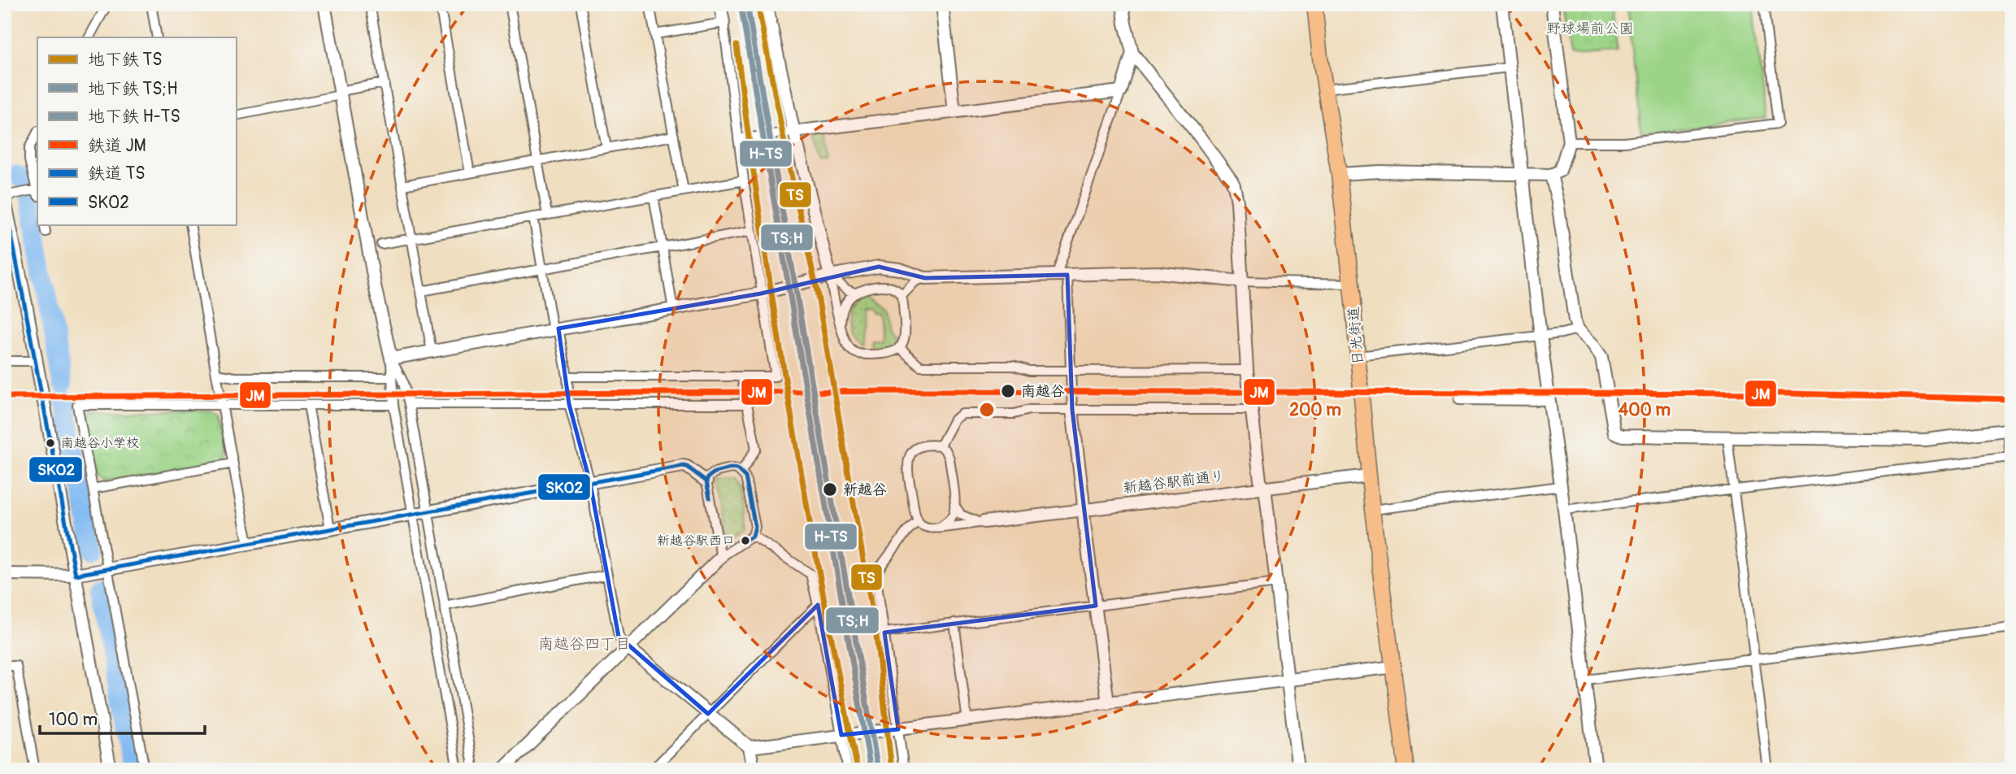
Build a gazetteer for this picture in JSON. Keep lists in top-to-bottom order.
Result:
{
  "streets": {
    "main road": ["日光街道"],
    "street": ["新越谷駅前通り"]
  },
  "crossings": [
    ["日光街道", "新越谷駅前通り"]
  ],
  "districts": ["南越谷四丁目"],
  "parks": ["野球場前公園"],
  "places": [
    "南越谷",
    "南越谷小学校",
    "新越谷",
    "新越谷駅西口"
  ],
  "lines": [
    "metro line TS",
    "metro line TS;H",
    "metro line H-TS",
    "rail line TS",
    "transit line SK02",
    "rail line JM"
  ],
  "legend": [
    "地下鉄 TS",
    "地下鉄 TS;H",
    "地下鉄 H-TS",
    "鉄道 JM",
    "鉄道 TS",
    "SK02"
  ],
  "scale_bar": "100 m",
  "rings": ["200 m", "400 m"]
}
